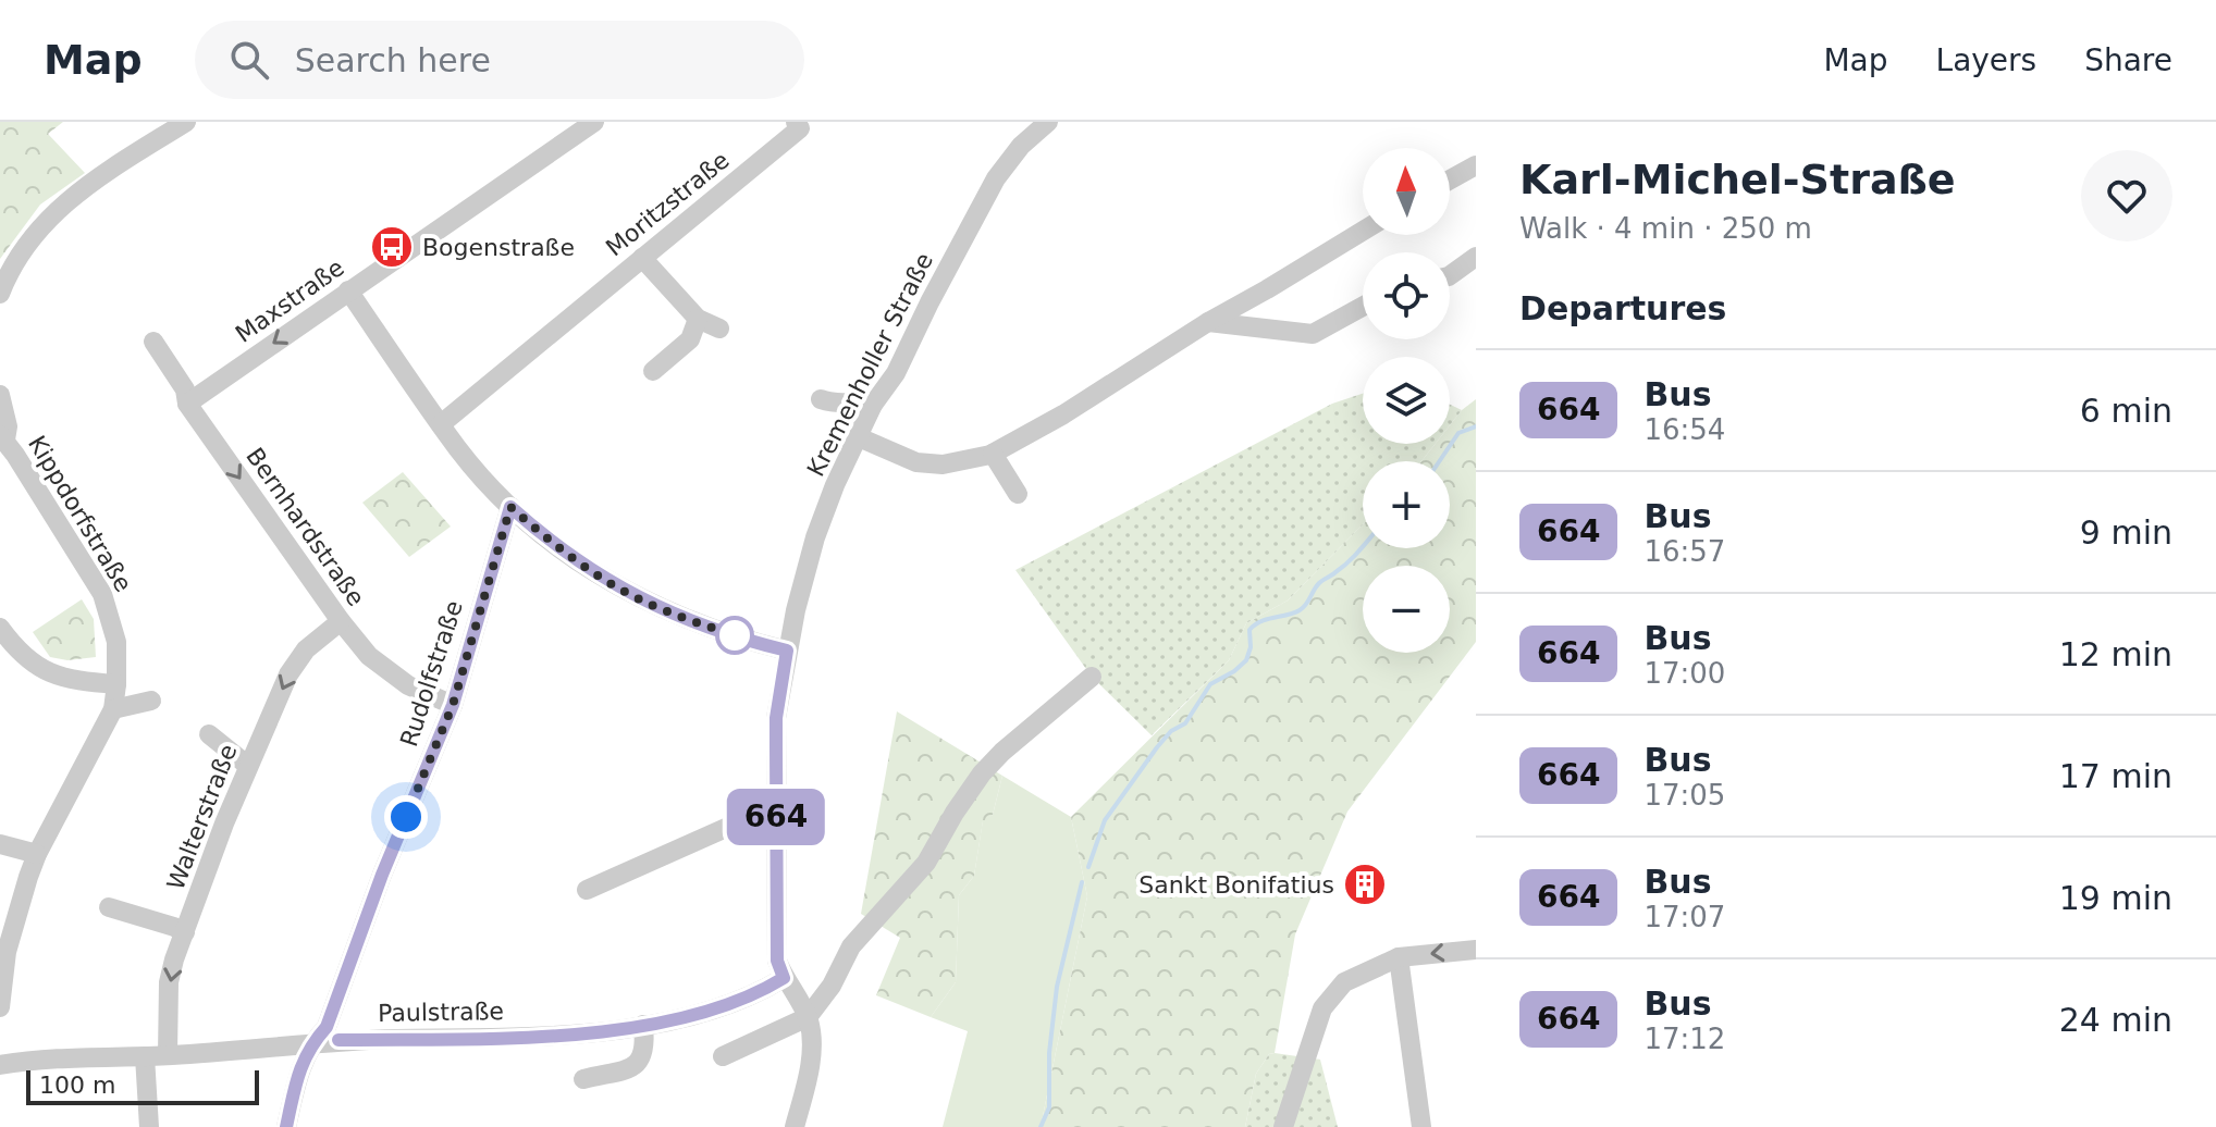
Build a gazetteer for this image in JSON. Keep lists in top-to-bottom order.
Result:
{
  "streets": {
    "street": [
      "Moritzstraße",
      "Maxstraße",
      "Kremenholler Straße",
      "Kippdorfstraße",
      "Bernhardstraße",
      "Rudolfstraße",
      "Walterstraße",
      "Paulstraße"
    ]
  },
  "crossings": [
    ["Maxstraße", "Bernhardstraße"],
    ["Kremenholler Straße", "Paulstraße"],
    ["Bernhardstraße", "Rudolfstraße"],
    ["Bernhardstraße", "Walterstraße"],
    ["Rudolfstraße", "Paulstraße"],
    ["Walterstraße", "Paulstraße"]
  ],
  "one_way": ["Maxstraße", "Bernhardstraße"],
  "places": {
    "bus stop": ["Bogenstraße"],
    "building": ["Sankt Bonifatius"]
  },
  "lines": ["bus line 664"],
  "scale_bar": "100 m",
  "north": "top",
  "page": {
    "header": "Map",
    "search": "Search here",
    "nav": ["Map", "Layers", "Share"],
    "on_map": "664",
    "heading": [
      ["Karl-Michel-Straße", "Walk · 4 min · 250 m"],
      "Departures"
    ],
    "map_buttons": ["+", "−"],
    "list": [
      {
        "mark": "664",
        "name": "Bus",
        "note": "16:54",
        "value": "6 min"
      },
      {
        "mark": "664",
        "name": "Bus",
        "note": "16:57",
        "value": "9 min"
      },
      {
        "mark": "664",
        "name": "Bus",
        "note": "17:00",
        "value": "12 min"
      },
      {
        "mark": "664",
        "name": "Bus",
        "note": "17:05",
        "value": "17 min"
      },
      {
        "mark": "664",
        "name": "Bus",
        "note": "17:07",
        "value": "19 min"
      },
      {
        "mark": "664",
        "name": "Bus",
        "note": "17:12",
        "value": "24 min"
      }
    ],
    "scale": "100 m"
  }
}
